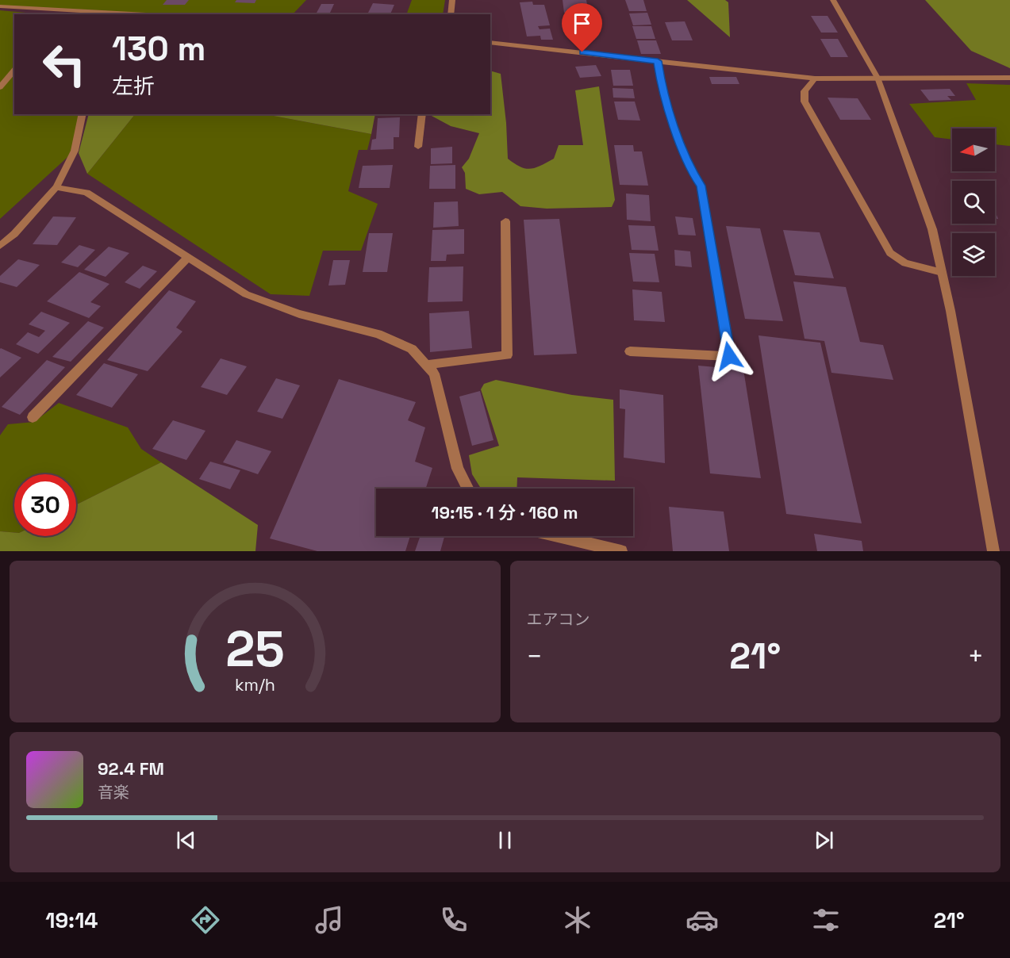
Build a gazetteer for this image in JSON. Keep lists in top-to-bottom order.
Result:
{
  "north": "left",
  "page": {
    "turn": ["130 m", "左折"],
    "limit": "30",
    "trip": "19:15 · 1 分 · 160 m",
    "tile": "エアコン",
    "heat": ["−", "21°", "+"],
    "song": ["92.4 FM", "音楽"],
    "tabs": ["19:14", "21°"],
    "gauge": ["25", "km/h"]
  }
}
